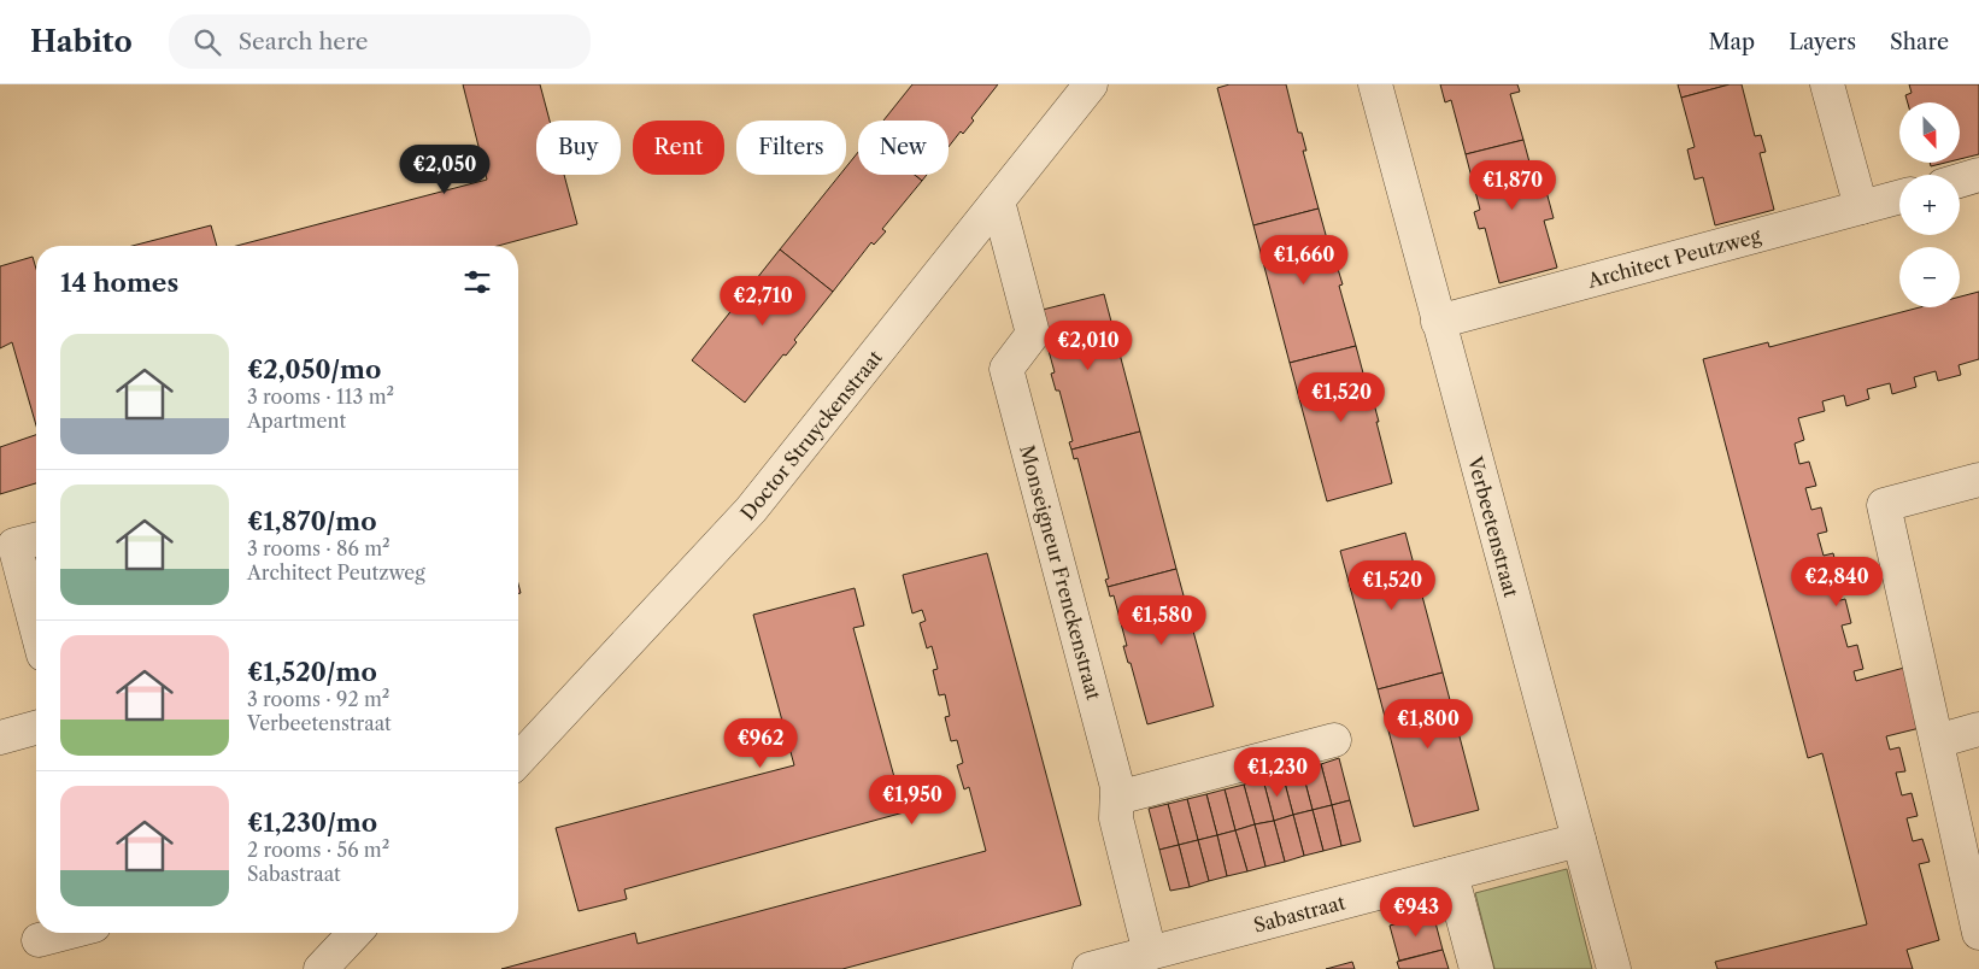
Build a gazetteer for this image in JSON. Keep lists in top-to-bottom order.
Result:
{
  "streets": {
    "street": [
      "Architect Peutzweg",
      "Doctor Struyckenstraat",
      "Verbeetenstraat",
      "Monseigneur Frenckenstraat",
      "Sabastraat"
    ]
  },
  "crossings": [
    ["Architect Peutzweg", "Verbeetenstraat"],
    ["Doctor Struyckenstraat", "Monseigneur Frenckenstraat"],
    ["Verbeetenstraat", "Sabastraat"],
    ["Monseigneur Frenckenstraat", "Sabastraat"]
  ],
  "north": "bottom",
  "page": {
    "header": "Habito",
    "search": "Search here",
    "nav": ["Map", "Layers", "Share"],
    "map_buttons": ["+", "−"],
    "chip": [
      "Buy",
      "Rent",
      "Filters",
      "New"
    ],
    "price": [
      "€2,050",
      "€1,870",
      "€1,660",
      "€2,710",
      "€2,010",
      "€1,520",
      "€2,840",
      "€1,520",
      "€1,580",
      "€1,800",
      "€962",
      "€1,230",
      "€1,950",
      "€943"
    ],
    "heading": "14 homes",
    "list": [
      {
        "name": "€2,050/mo",
        "note": "3 rooms · 113 m² · Apartment"
      },
      {
        "name": "€1,870/mo",
        "note": "3 rooms · 86 m² · Architect Peutzweg"
      },
      {
        "name": "€1,520/mo",
        "note": "3 rooms · 92 m² · Verbeetenstraat"
      },
      {
        "name": "€1,230/mo",
        "note": "2 rooms · 56 m² · Sabastraat"
      }
    ]
  }
}
